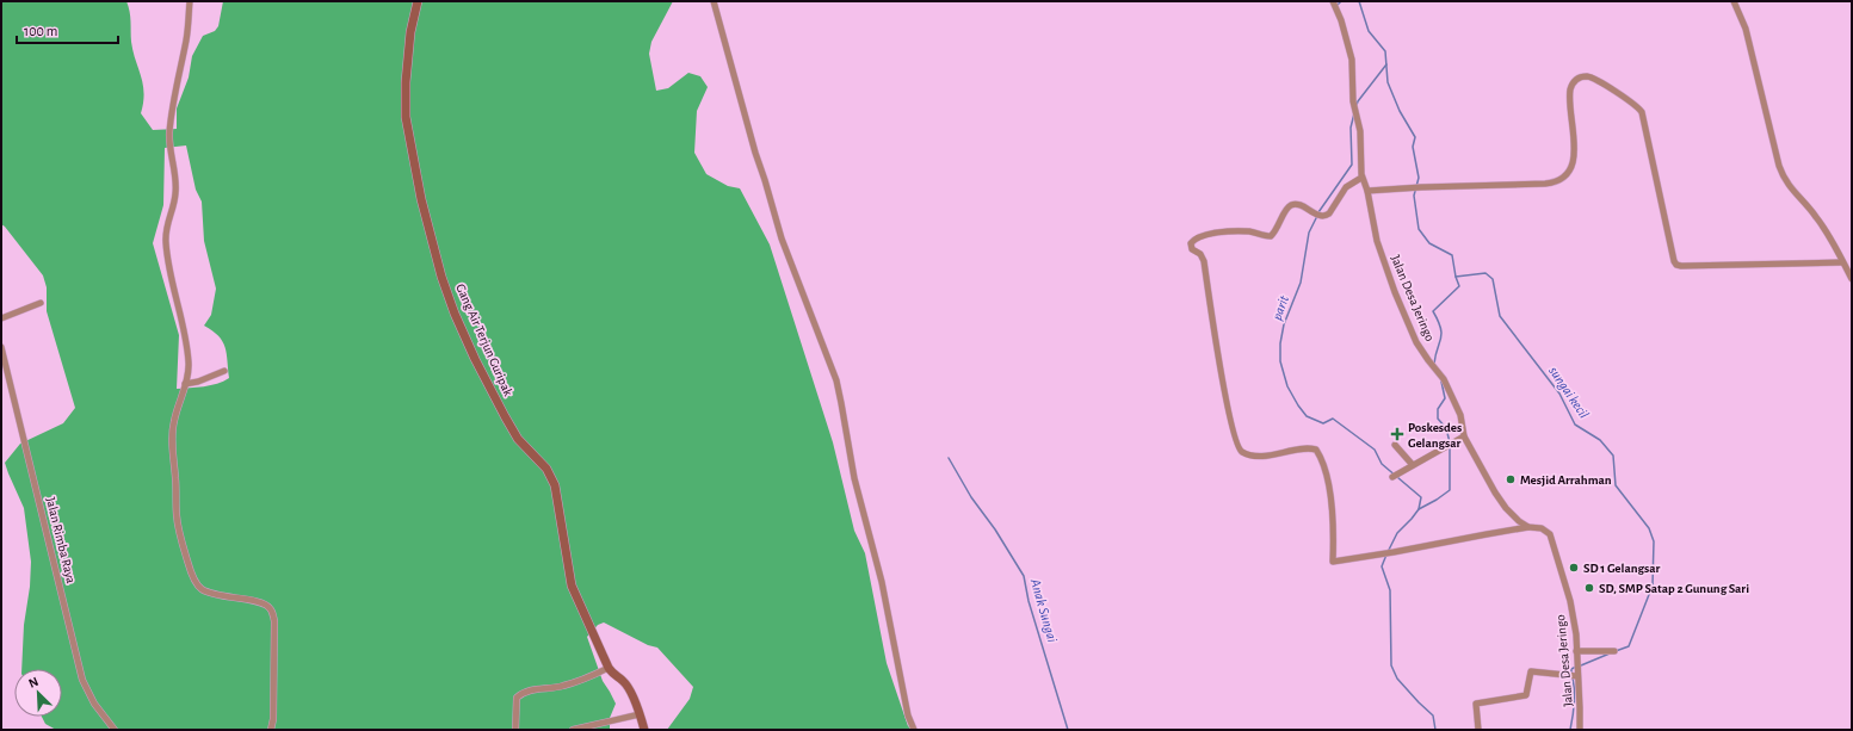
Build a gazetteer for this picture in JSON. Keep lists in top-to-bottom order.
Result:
{
  "streets": {
    "street": ["Jalan Desa Jeringo", "Gang Air Terjun Guripak", "Jalan Rimba Raya"]
  },
  "water": ["parit", "sungai kecil", "Anak Sungai"],
  "places": {
    "health": ["Poskesdes Gelangsar"],
    "other": ["Mesjid Arrahman", "SD 1 Gelangsar", "SD, SMP Satap 2 Gunung Sari"]
  },
  "scale_bar": "100 m",
  "north": "top left"
}
